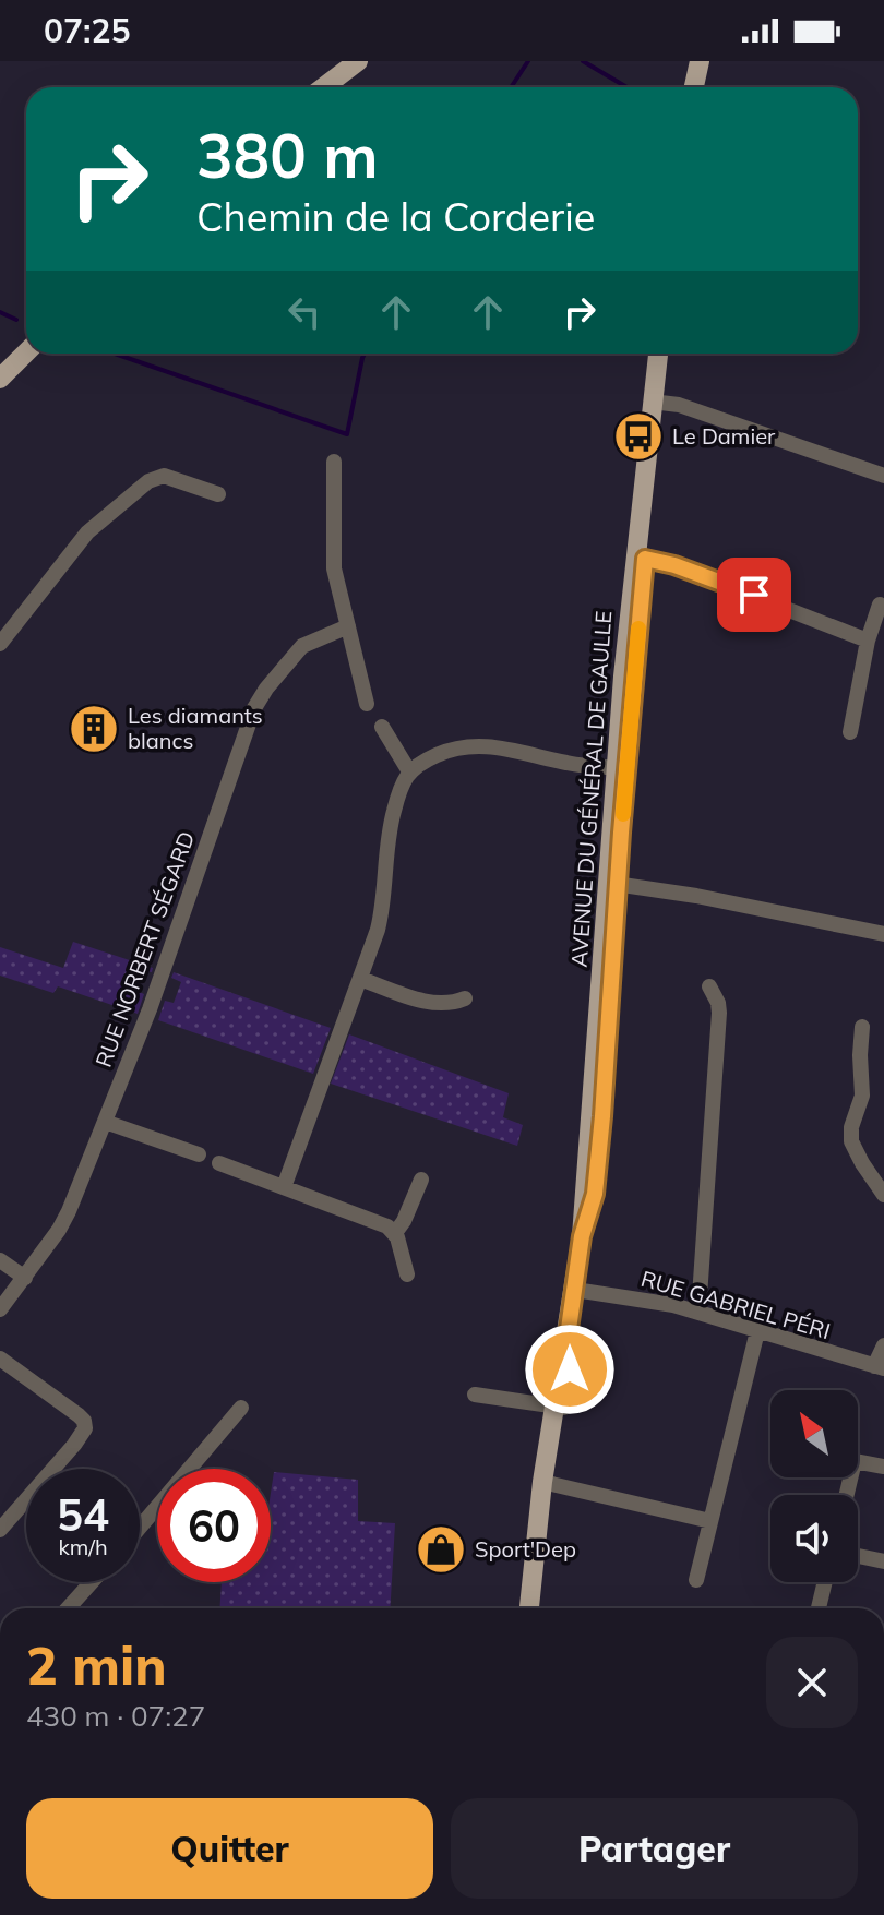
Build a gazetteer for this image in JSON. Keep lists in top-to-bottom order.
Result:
{
  "streets": {
    "main road": ["AVENUE DU GÉNÉRAL DE GAULLE"],
    "street": ["RUE NORBERT SÉGARD", "RUE GABRIEL PÉRI"]
  },
  "crossings": [
    ["AVENUE DU GÉNÉRAL DE GAULLE", "RUE GABRIEL PÉRI"]
  ],
  "places": {
    "bus stop": ["Le Damier"],
    "building": ["Les diamants blancs"],
    "shop": ["Sport'Dep"]
  },
  "north": "top left",
  "page": {
    "status": "07:25",
    "turn": ["380 m", "Chemin de la Corderie"],
    "speed": "54 km/h",
    "limit": "60",
    "heading": ["2 min", "430 m · 07:27"],
    "buttons": ["Quitter", "Partager"]
  }
}
